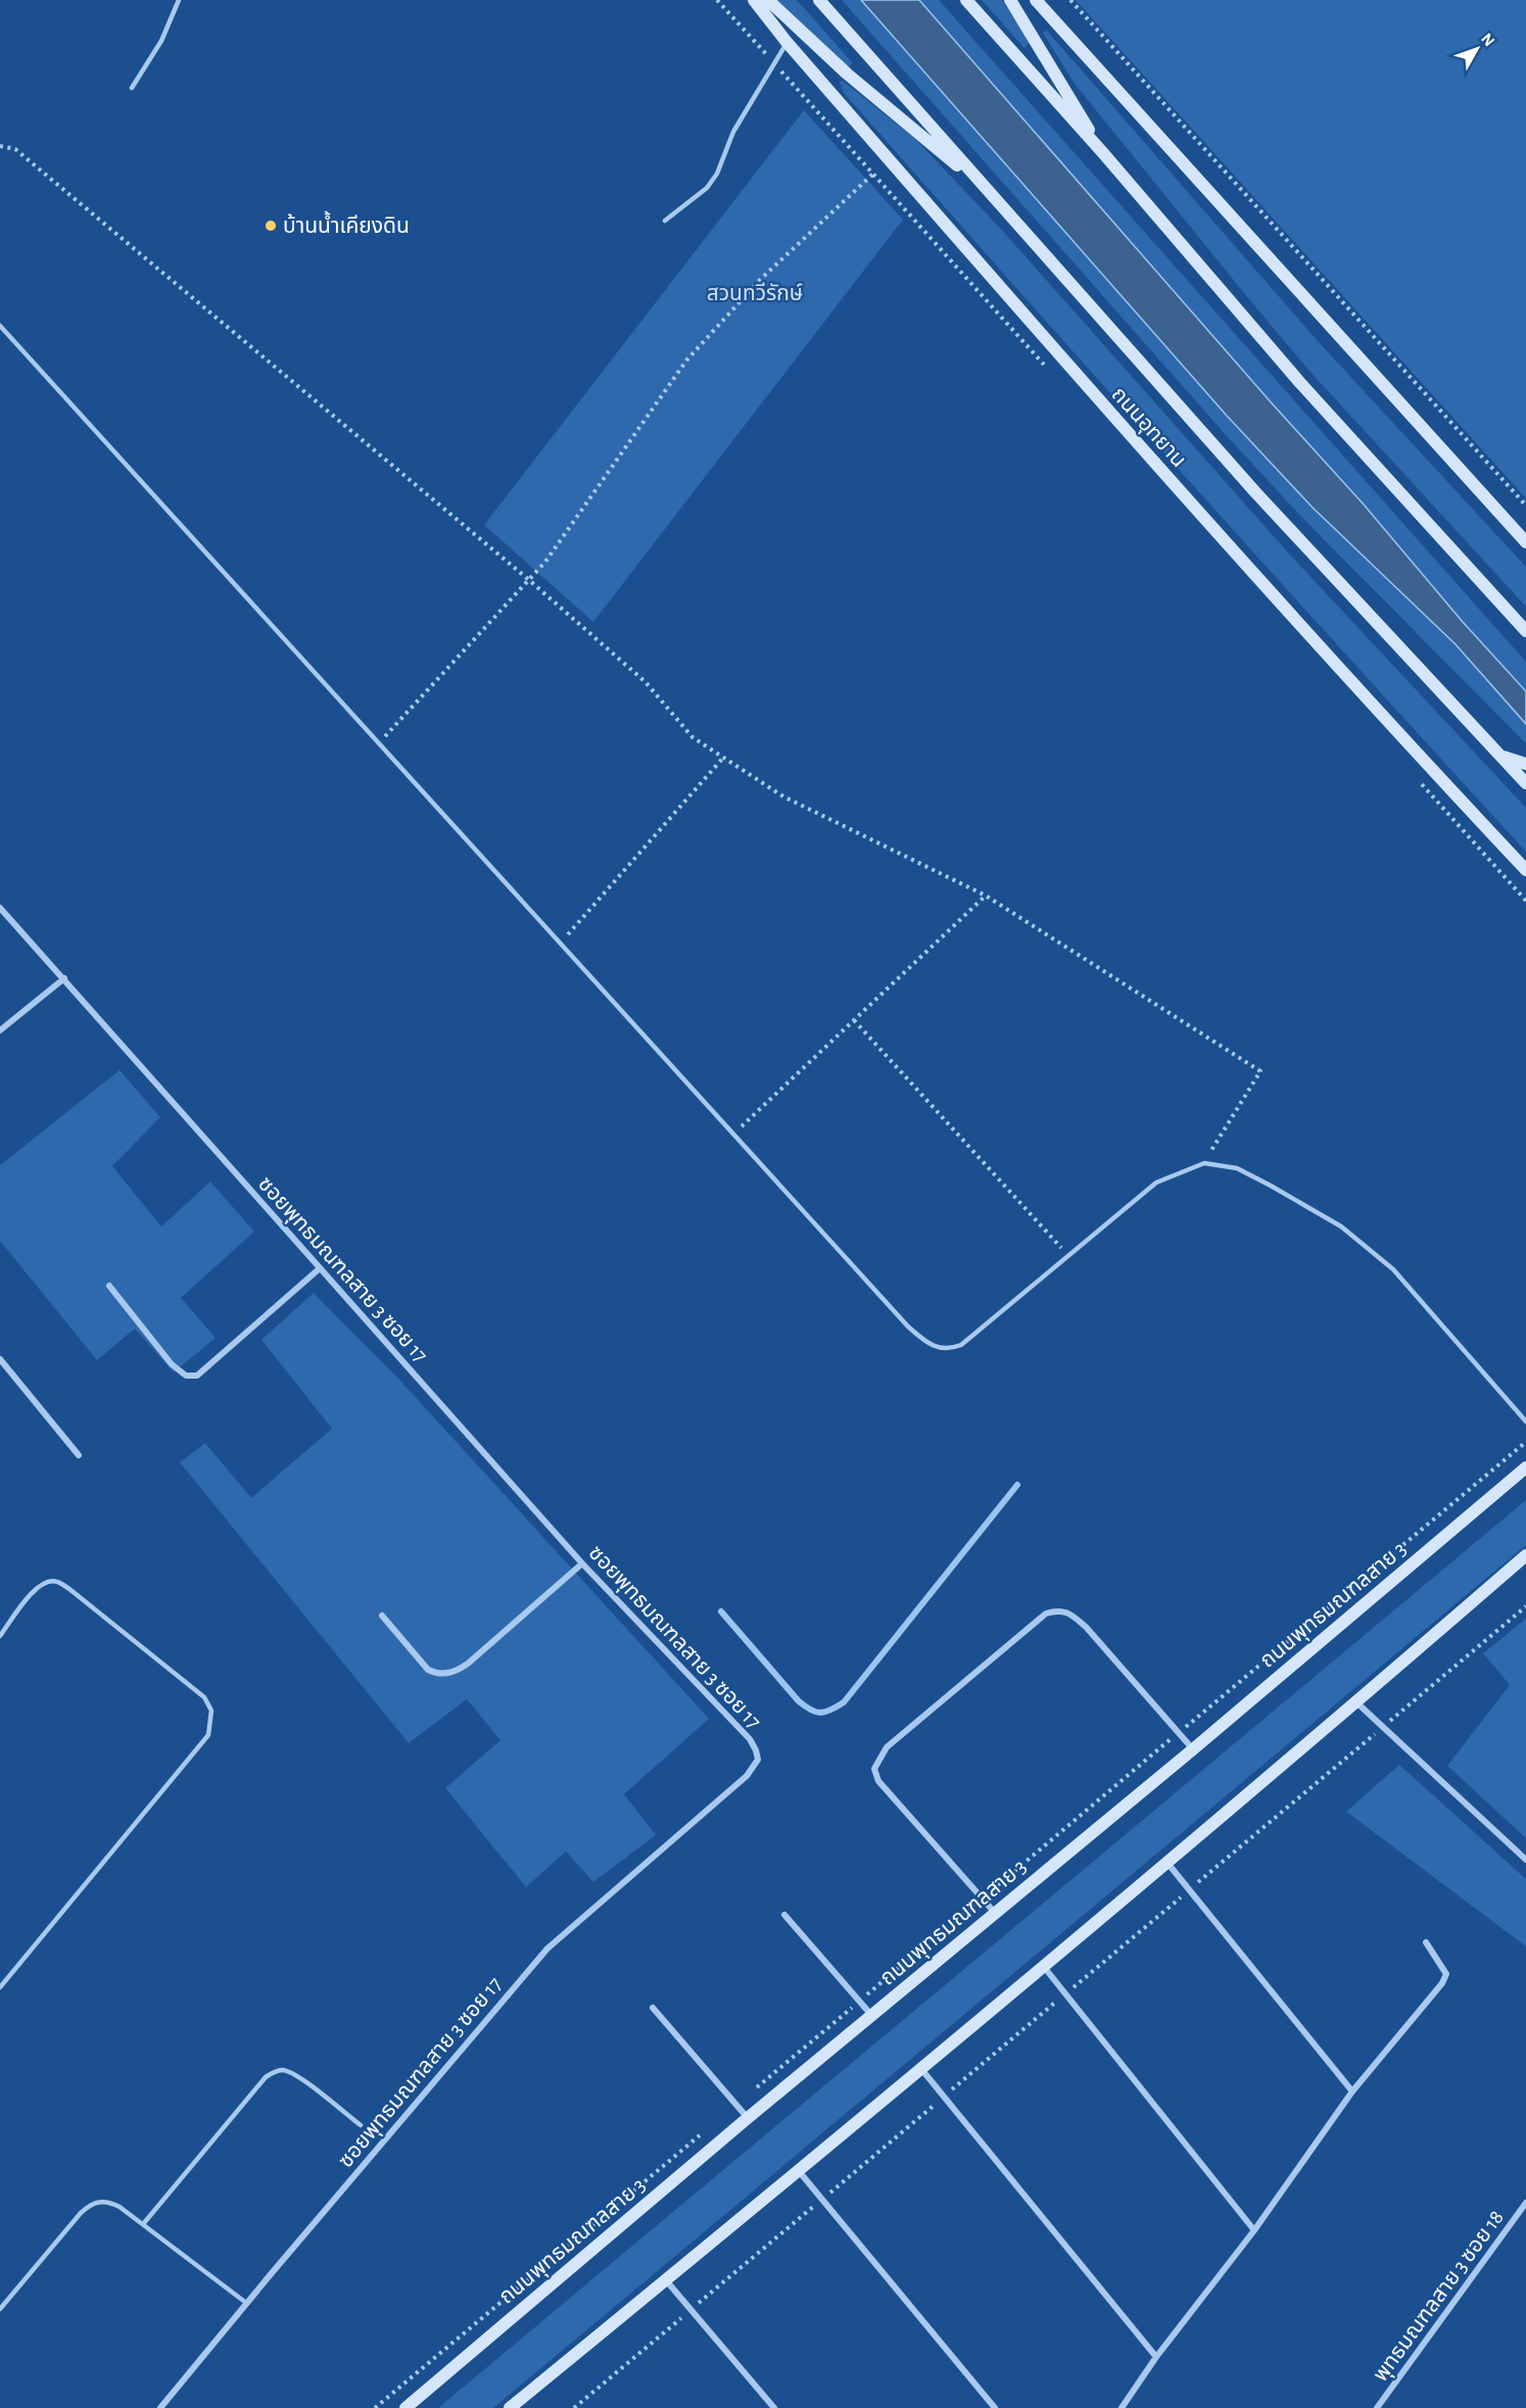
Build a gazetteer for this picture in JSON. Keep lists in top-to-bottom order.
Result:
{
  "streets": {
    "main road": ["ถนนอุทยาน", "ถนนพุทธมณฑลสาย 3"],
    "street": ["ซอยพุทธมณฑลสาย 3 ซอย 17", "พุทธมณฑลสาย 3 ซอย 18"]
  },
  "parks": ["สวนทวีรักษ์"],
  "places": ["บ้านน้ำเคียงดิน"],
  "north": "top right"
}
